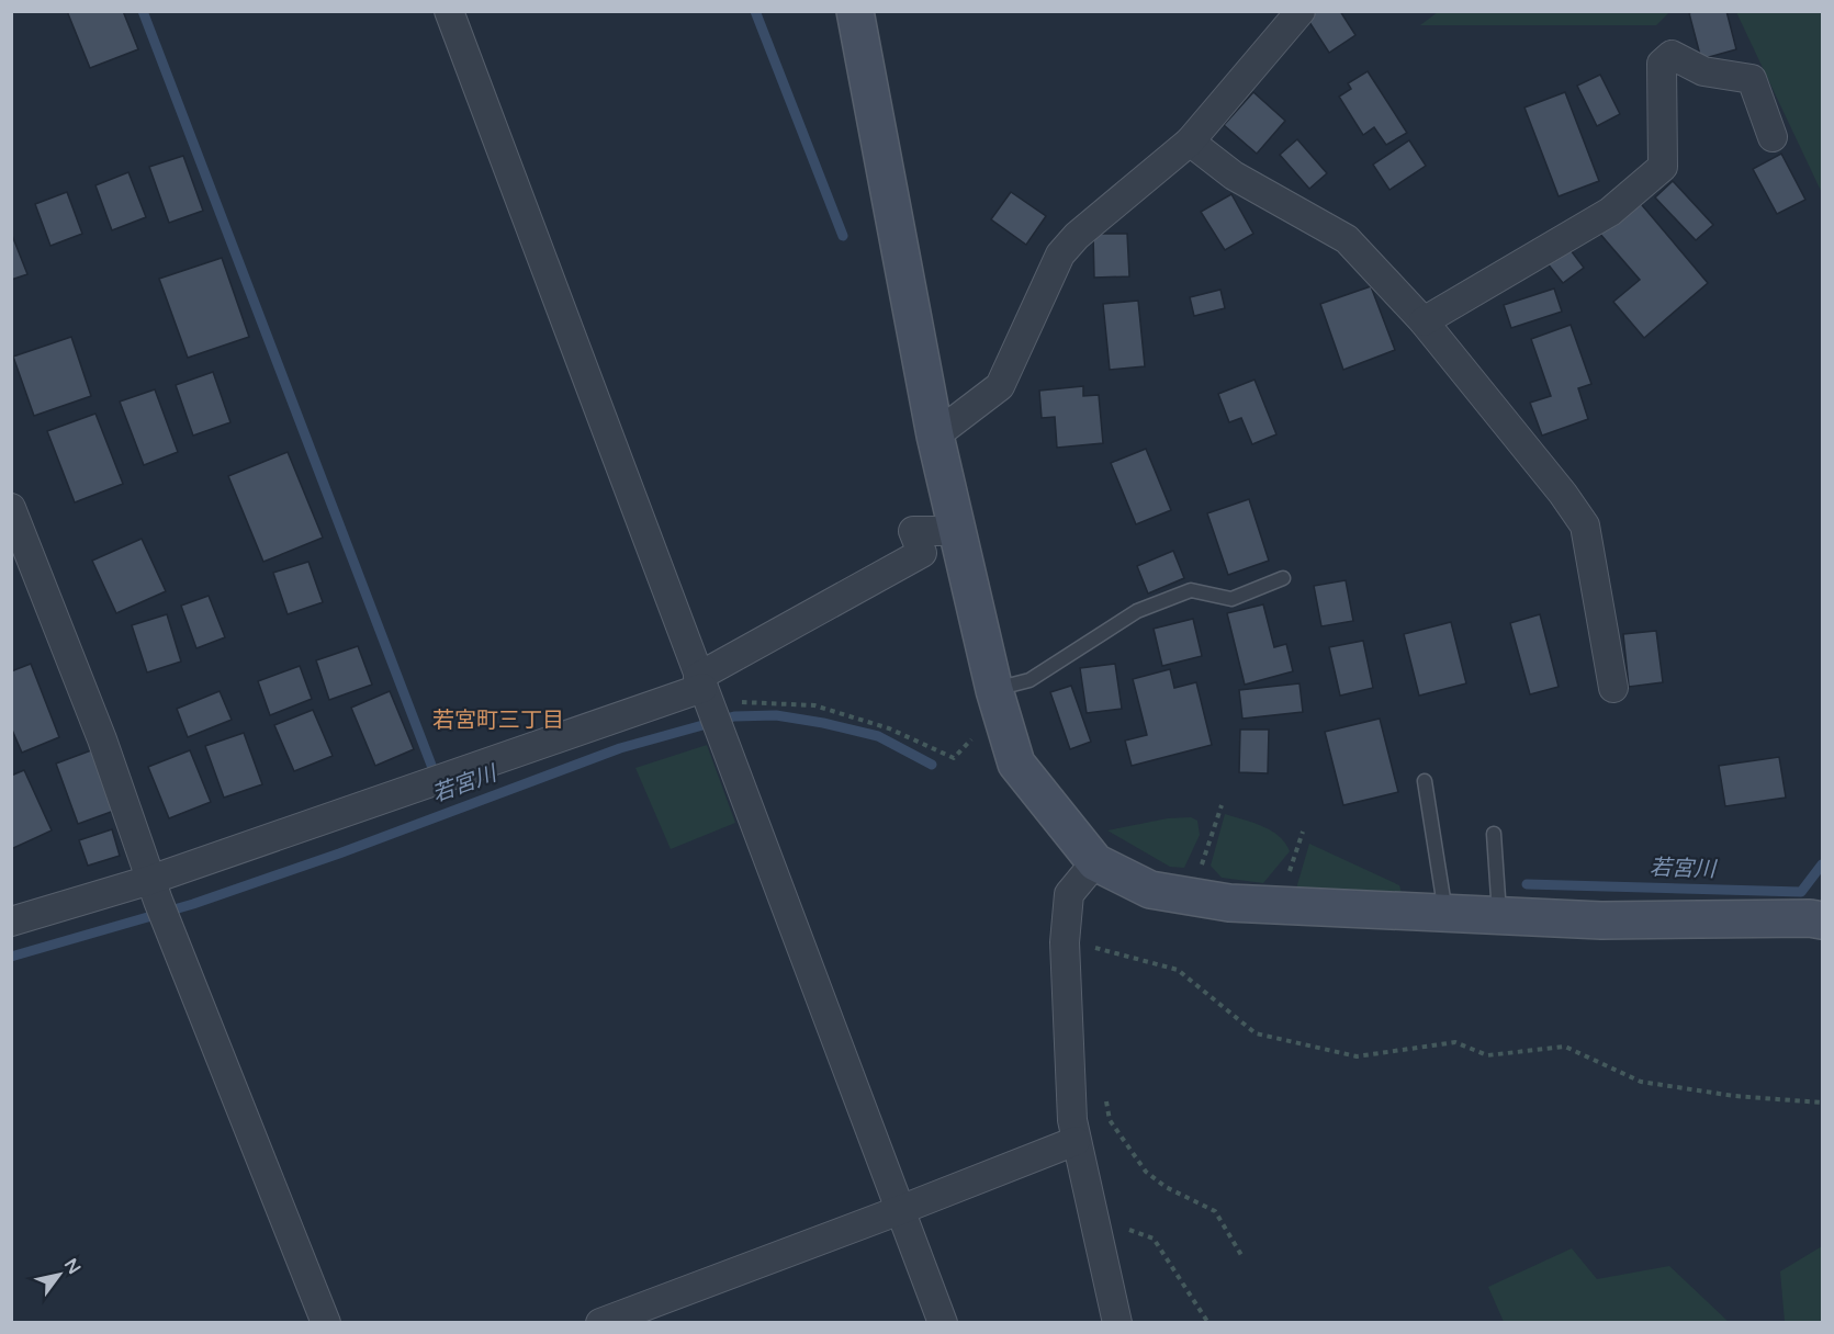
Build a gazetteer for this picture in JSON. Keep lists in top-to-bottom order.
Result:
{
  "districts": ["若宮町三丁目"],
  "water": ["若宮川"],
  "north": "top right"
}
